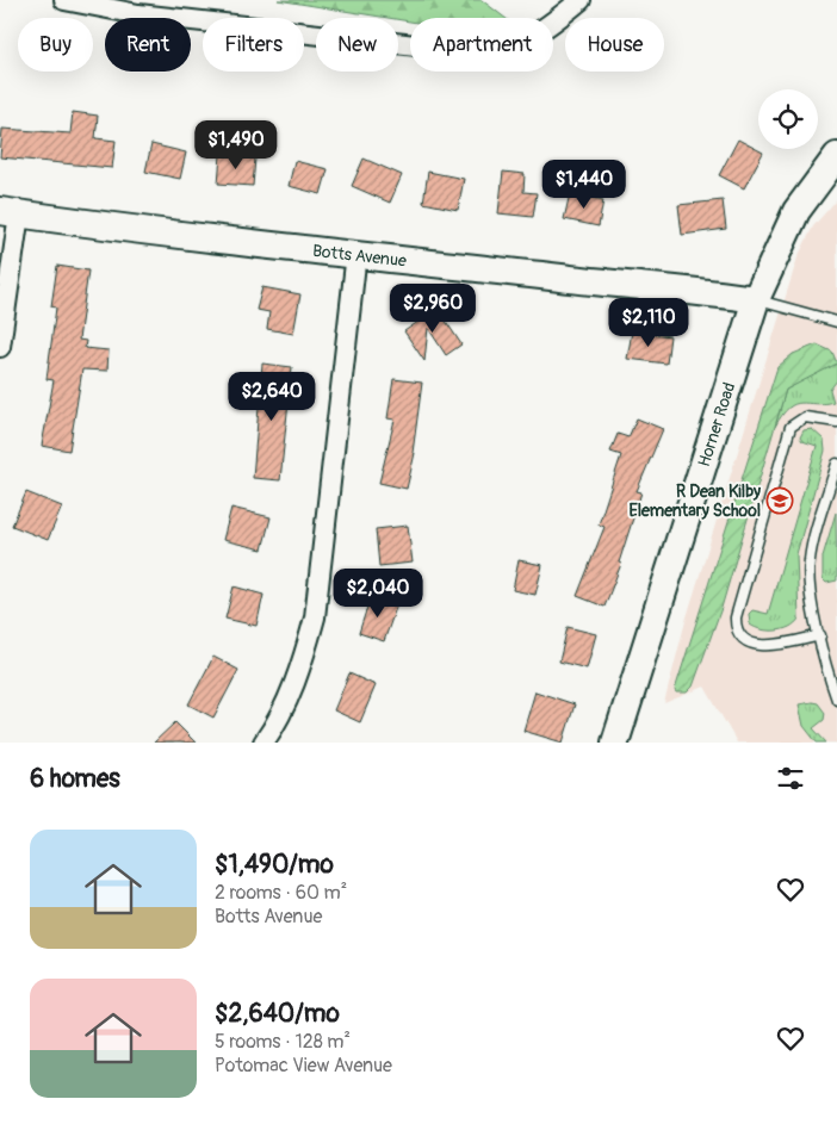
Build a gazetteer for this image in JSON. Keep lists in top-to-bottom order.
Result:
{
  "streets": {
    "street": ["Botts Avenue", "Horner Road"]
  },
  "crossings": [
    ["Botts Avenue", "Horner Road"]
  ],
  "places": {
    "school or university": ["R Dean Kilby Elementary School"]
  },
  "page": {
    "chip": [
      "Buy",
      "Rent",
      "Filters",
      "New",
      "Apartment",
      "House"
    ],
    "price": [
      "$1,490",
      "$1,440",
      "$2,960",
      "$2,110",
      "$2,640",
      "$2,040"
    ],
    "heading": "6 homes",
    "list": [
      {
        "name": "$1,490/mo",
        "note": "2 rooms · 60 m² · Botts Avenue"
      },
      {
        "name": "$2,640/mo",
        "note": "5 rooms · 128 m² · Potomac View Avenue"
      }
    ]
  }
}
